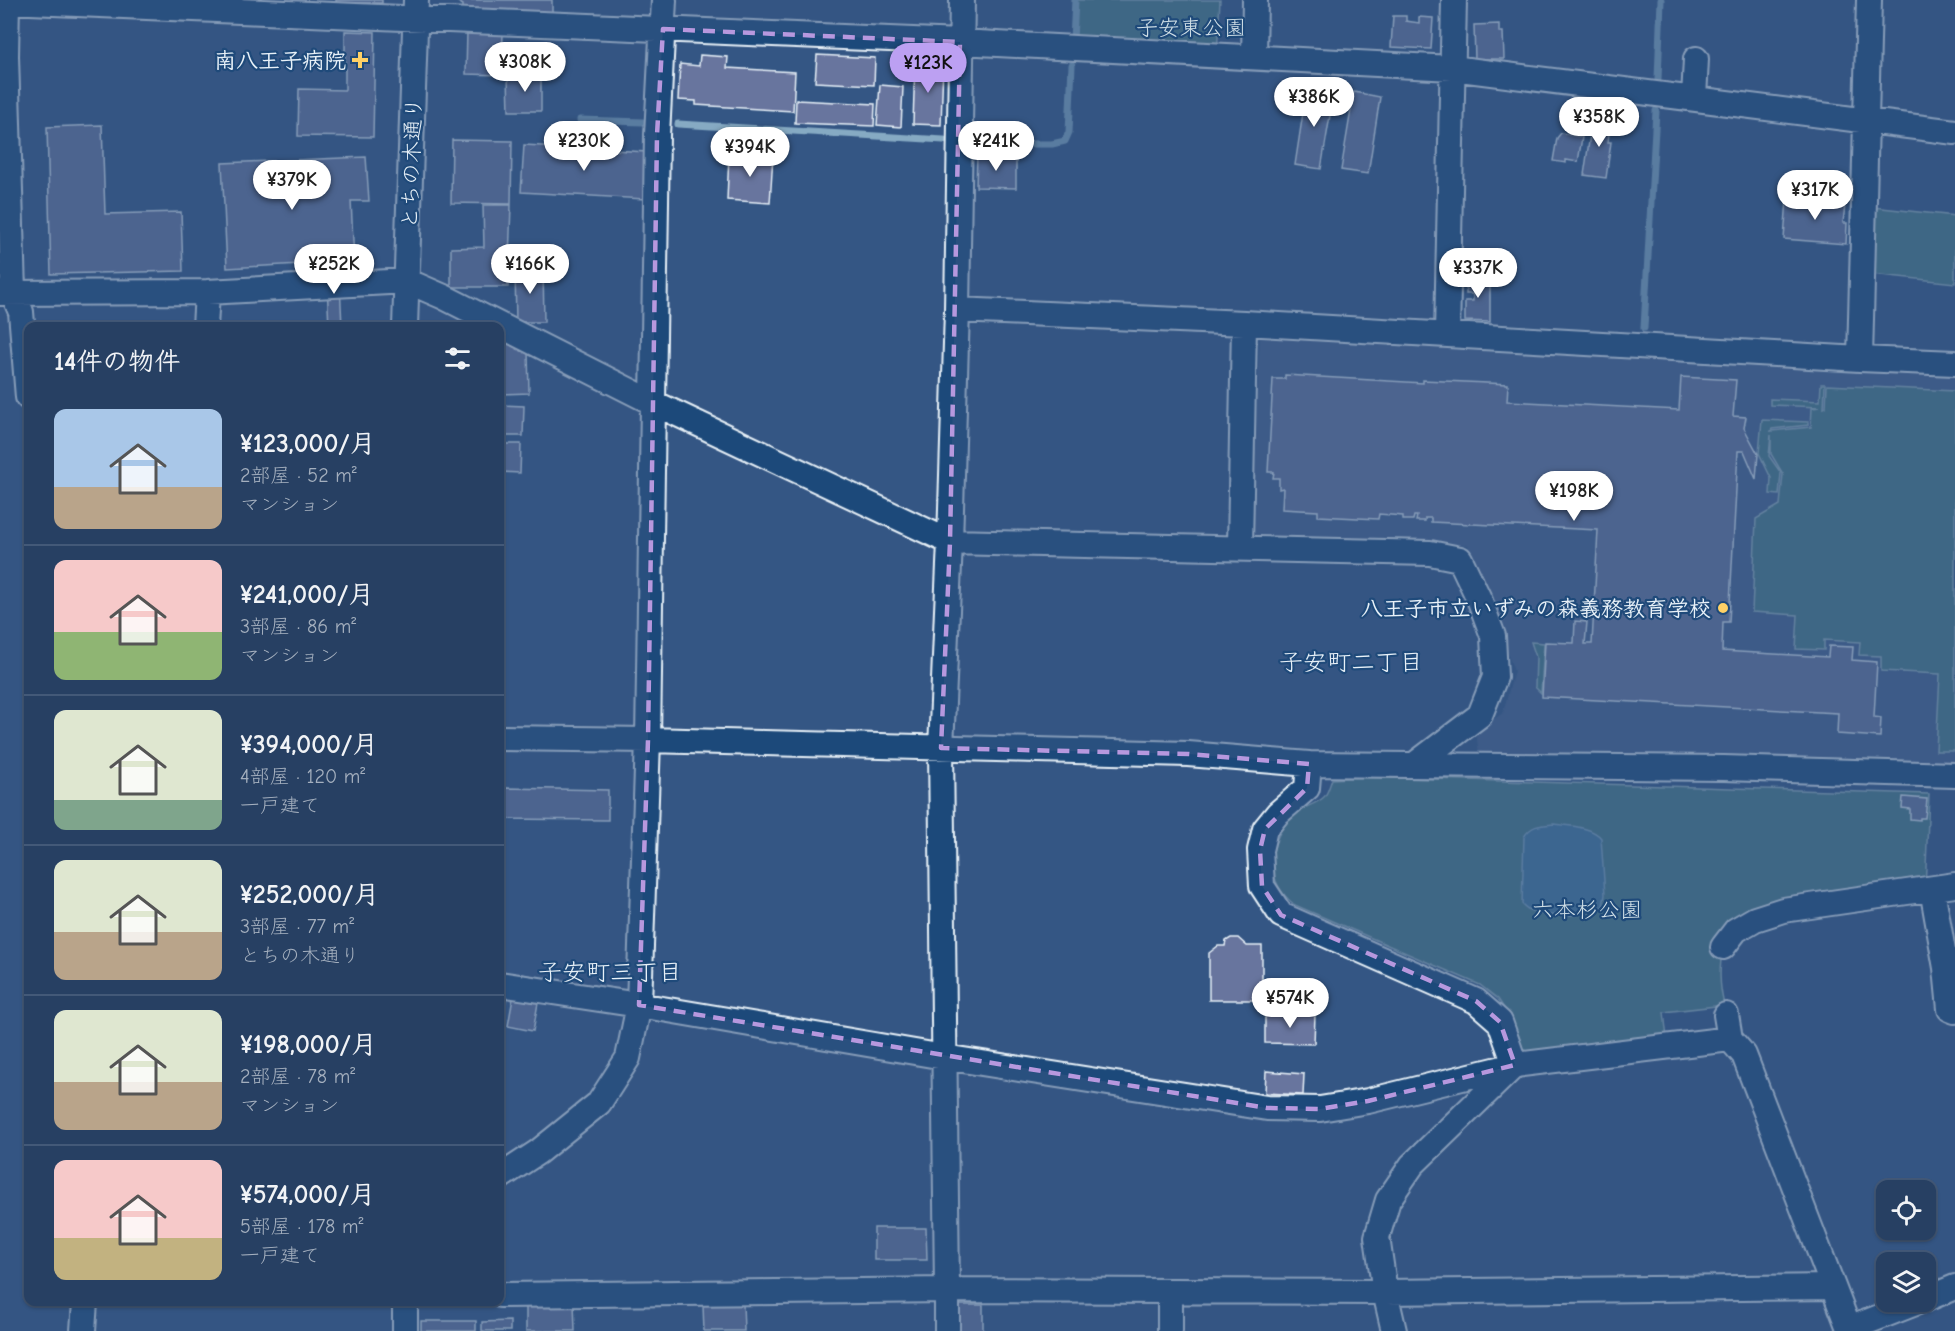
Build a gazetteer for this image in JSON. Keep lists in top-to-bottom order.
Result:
{
  "streets": {
    "street": ["とちの木通り"]
  },
  "districts": ["子安町二丁目", "子安町三丁目"],
  "parks": ["子安東公園", "六本杉公園"],
  "places": {
    "health": ["南八王子病院"],
    "other": ["八王子市立いずみの森義務教育学校"]
  },
  "page": {
    "price": [
      "¥308K",
      "¥123K",
      "¥386K",
      "¥358K",
      "¥230K",
      "¥241K",
      "¥394K",
      "¥379K",
      "¥317K",
      "¥252K",
      "¥166K",
      "¥337K",
      "¥198K",
      "¥574K"
    ],
    "heading": "14件の物件",
    "list": [
      {
        "name": "¥123,000/月",
        "note": "2部屋 · 52 m² · マンション"
      },
      {
        "name": "¥241,000/月",
        "note": "3部屋 · 86 m² · マンション"
      },
      {
        "name": "¥394,000/月",
        "note": "4部屋 · 120 m² · 一戸建て"
      },
      {
        "name": "¥252,000/月",
        "note": "3部屋 · 77 m² · とちの木通り"
      },
      {
        "name": "¥198,000/月",
        "note": "2部屋 · 78 m² · マンション"
      },
      {
        "name": "¥574,000/月",
        "note": "5部屋 · 178 m² · 一戸建て"
      }
    ]
  }
}
